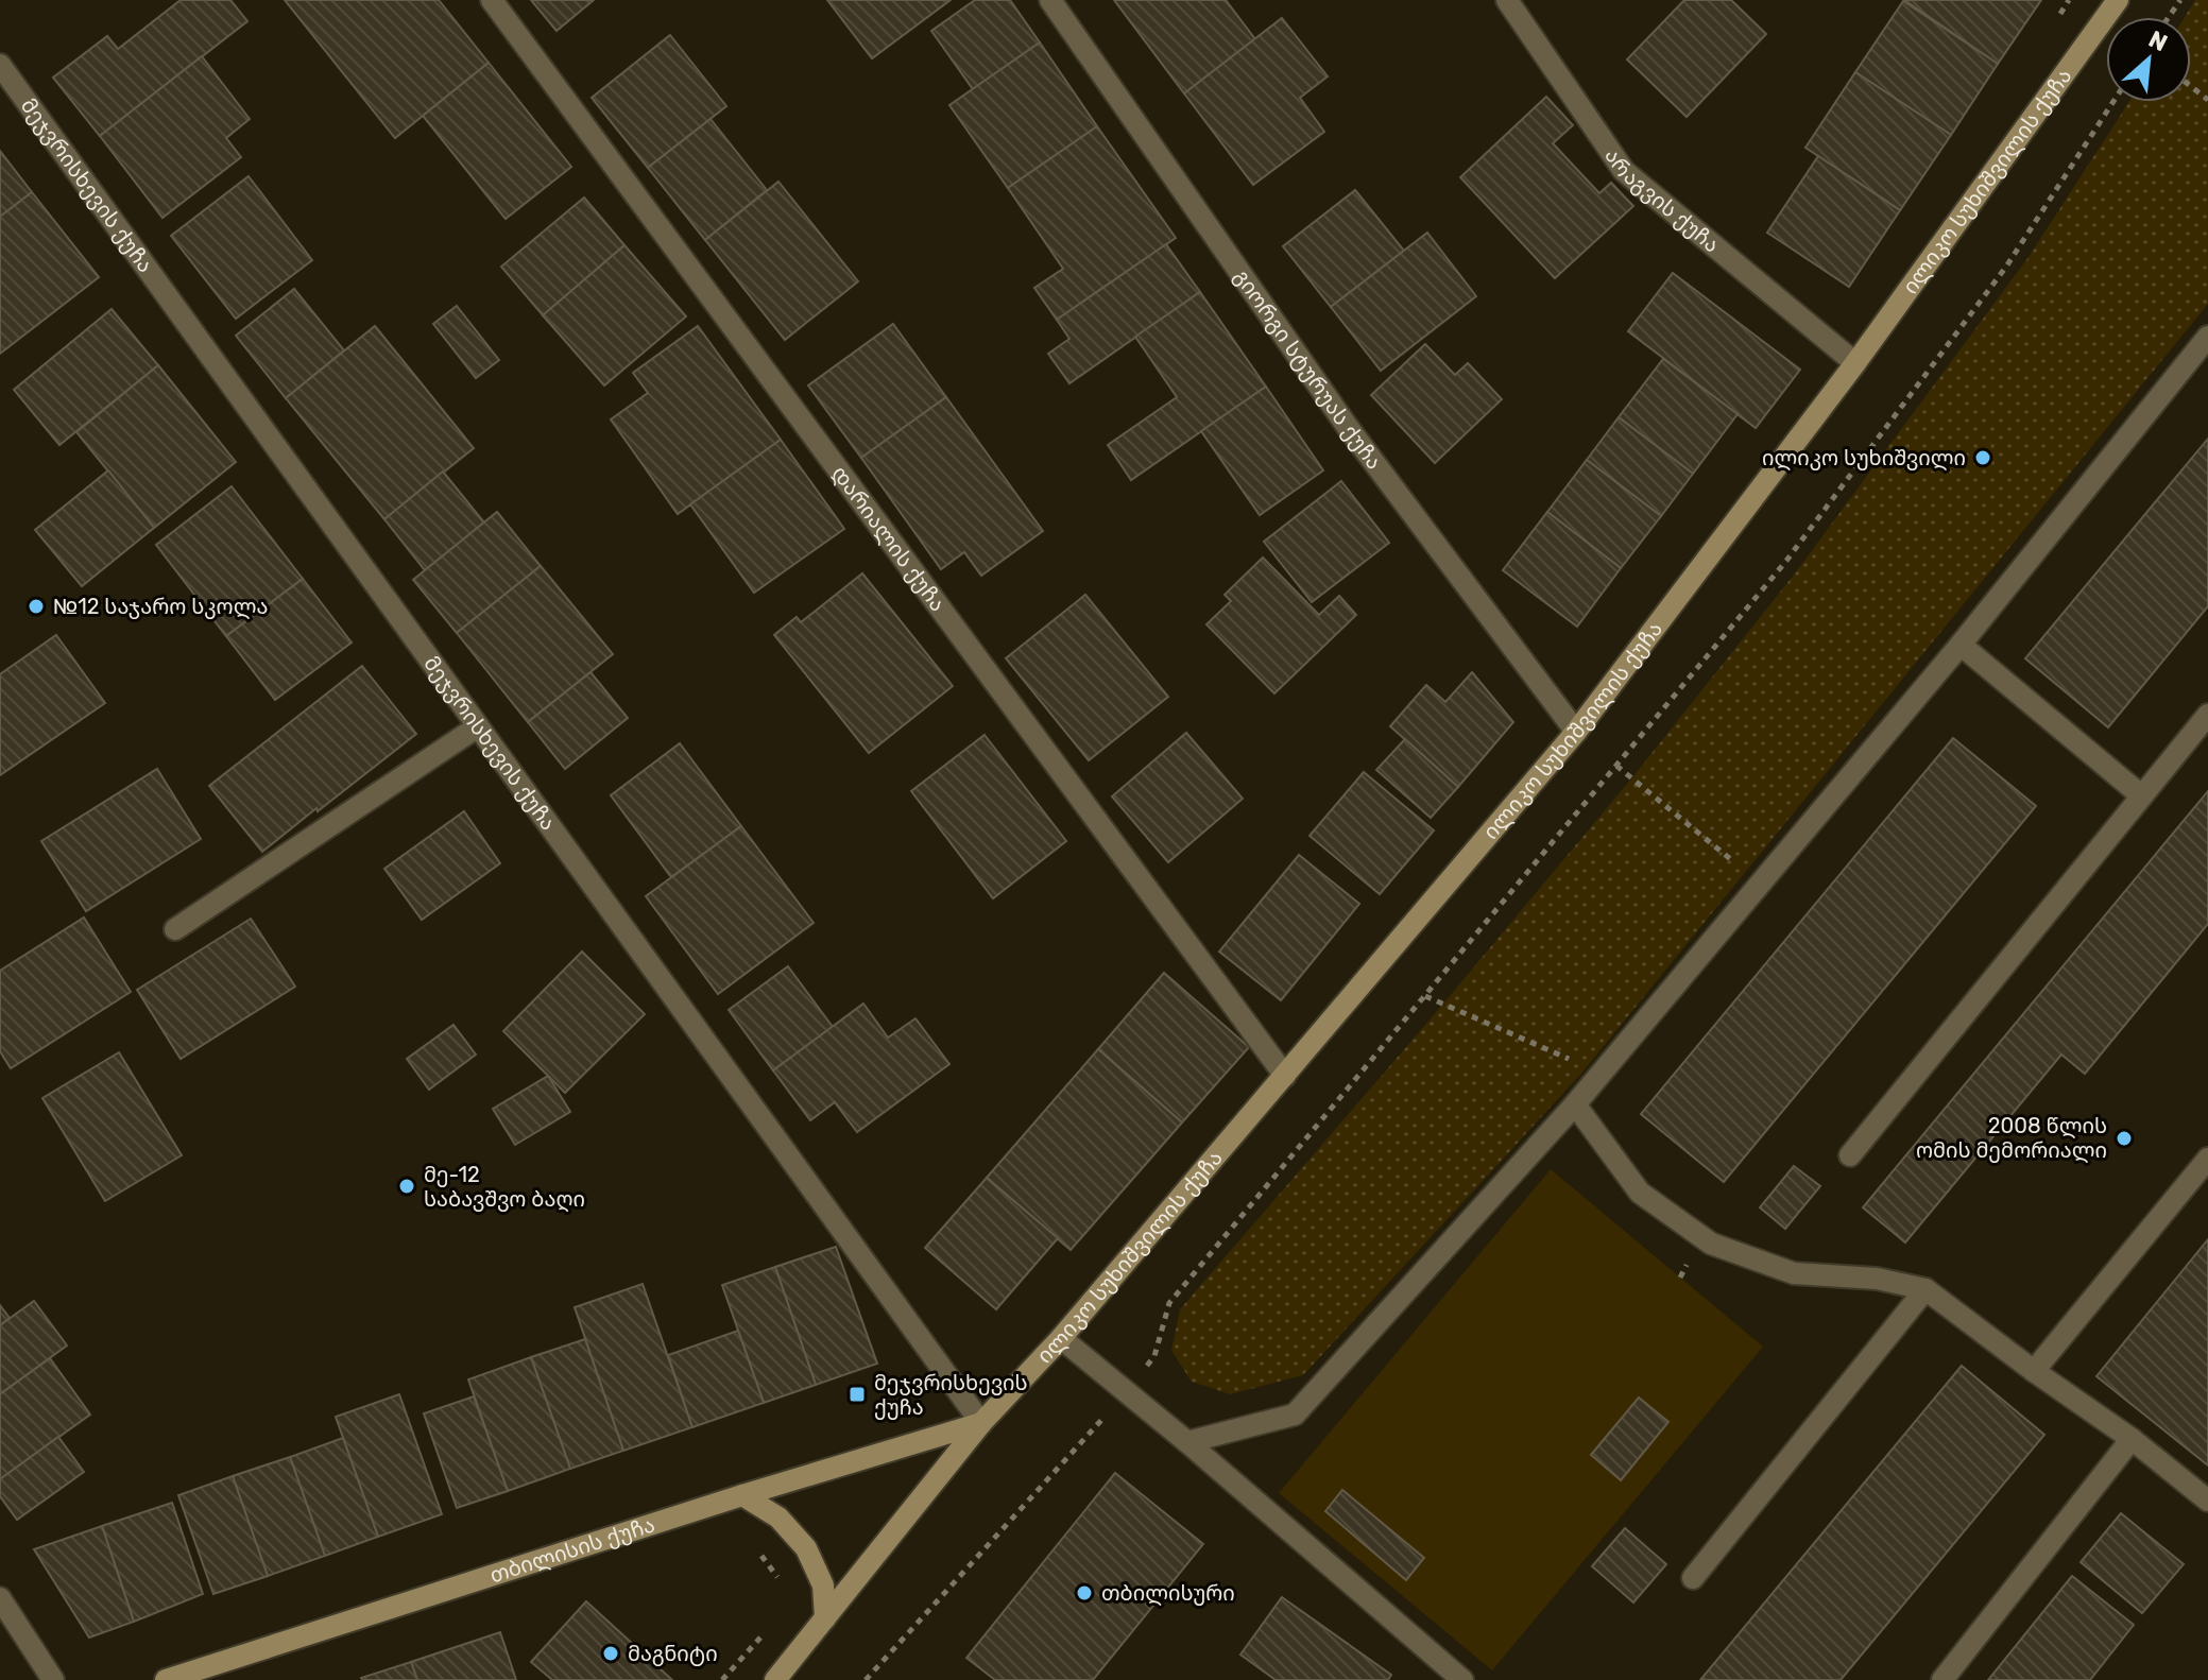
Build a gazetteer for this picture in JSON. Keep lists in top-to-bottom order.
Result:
{
  "streets": {
    "main road": ["ილიკო სუხიშვილის ქუჩა", "თბილისის ქუჩა"],
    "street": [
      "მეჯვრისხევის ქუჩა",
      "არაგვის ქუჩა",
      "გიორგი სტურუას ქუჩა",
      "დარიალის ქუჩა"
    ]
  },
  "crossings": [
    ["ილიკო სუხიშვილის ქუჩა", "მეჯვრისხევის ქუჩა"],
    ["ილიკო სუხიშვილის ქუჩა", "არაგვის ქუჩა"],
    ["ილიკო სუხიშვილის ქუჩა", "გიორგი სტურუას ქუჩა"],
    ["ილიკო სუხიშვილის ქუჩა", "დარიალის ქუჩა"],
    ["ილიკო სუხიშვილის ქუჩა", "თბილისის ქუჩა"],
    ["მეჯვრისხევის ქუჩა", "თბილისის ქუჩა"]
  ],
  "places": {
    "other": [
      "ილიკო სუხიშვილი",
      "№12 საჯარო სკოლა",
      "2008 წლის ომის მემორიალი",
      "მე-12 საბავშვო ბაღი",
      "თბილისური",
      "მაგნიტი"
    ],
    "transit": ["მეჯვრისხევის ქუჩა"]
  },
  "north": "top right"
}
